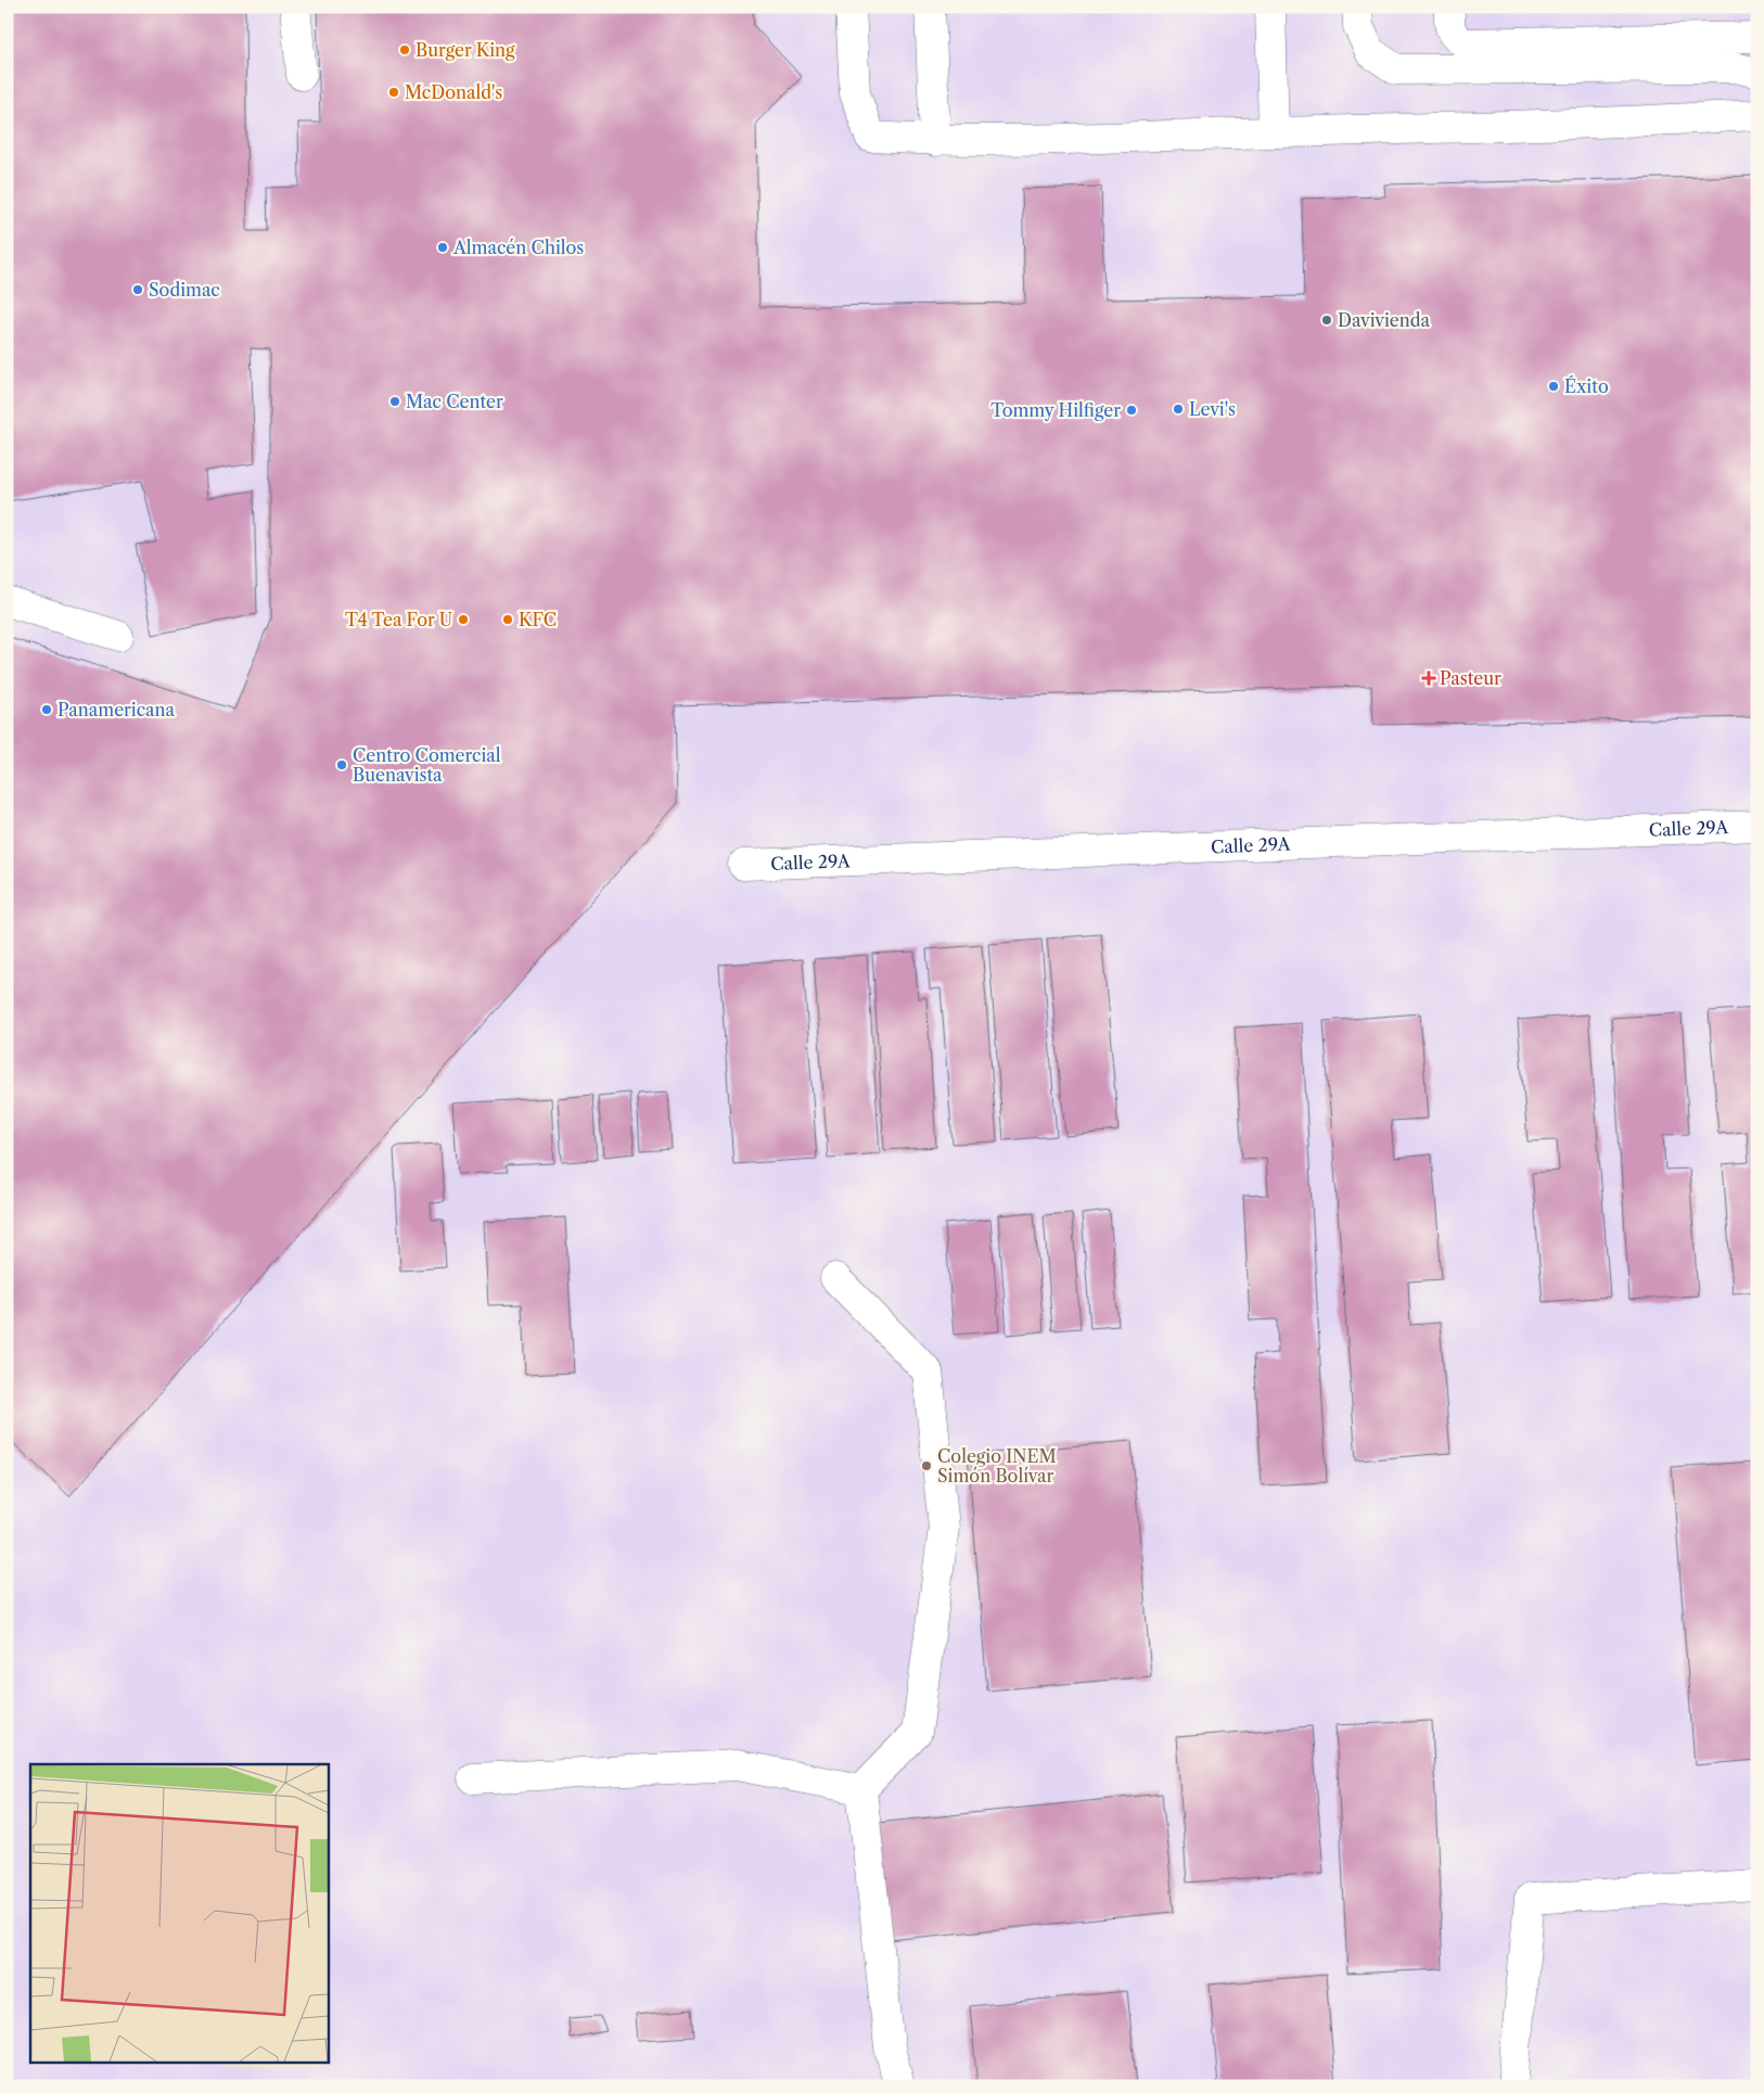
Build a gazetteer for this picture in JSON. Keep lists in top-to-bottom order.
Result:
{
  "streets": {
    "lane": ["Calle 29A"]
  },
  "places": {
    "other": [
      "Burger King",
      "McDonald's",
      "Almacén Chilos",
      "Sodimac",
      "Davivienda",
      "Éxito",
      "Mac Center",
      "Levi's",
      "Tommy Hilfiger",
      "T4 Tea For U",
      "KFC",
      "Panamericana",
      "Centro Comercial Buenavista",
      "Colegio INEM Simón Bolívar"
    ],
    "health": ["Pasteur"]
  }
}
